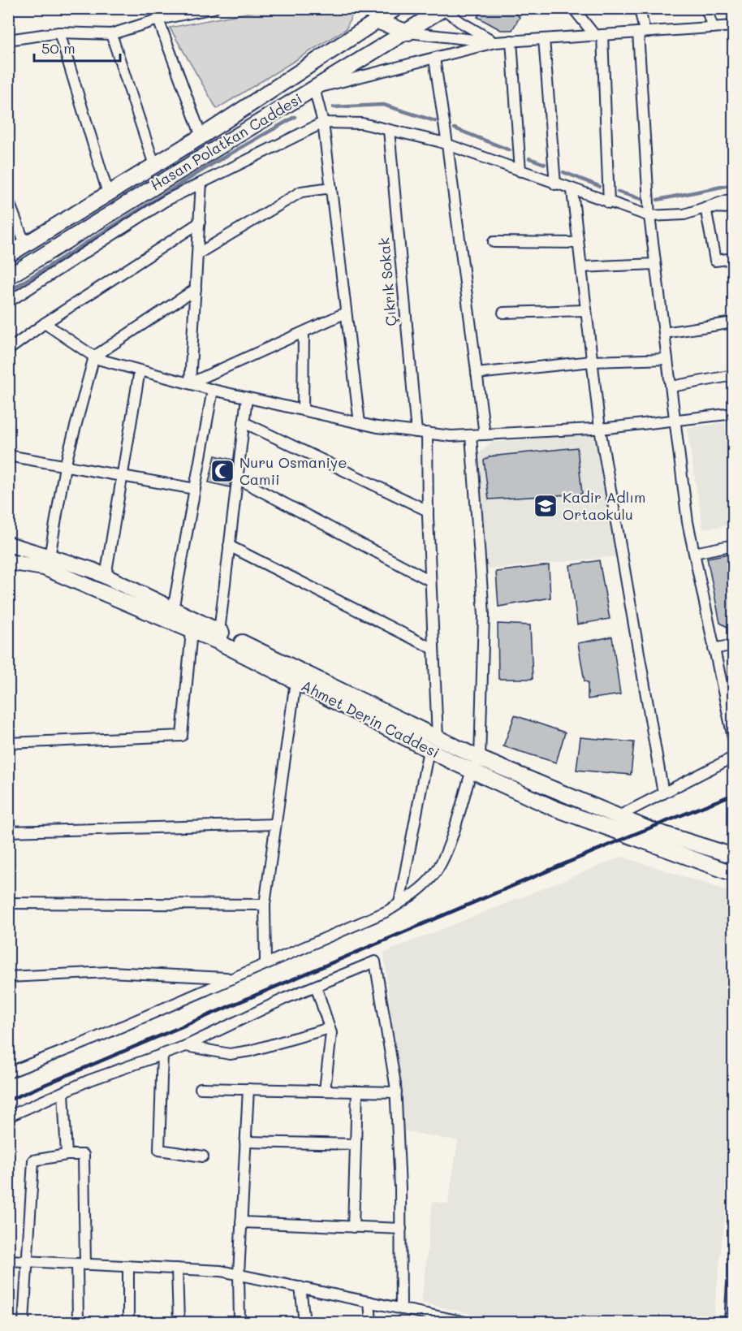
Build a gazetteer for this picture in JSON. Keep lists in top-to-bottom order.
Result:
{
  "streets": {
    "main road": ["Hasan Polatkan Caddesi", "Ahmet Derin Caddesi"],
    "street": ["Çıkrık Sokak"]
  },
  "places": {
    "mosque": ["Nuru Osmaniye Camii"],
    "school or university": ["Kadir Adlım Ortaokulu"]
  },
  "scale_bar": "50 m"
}
